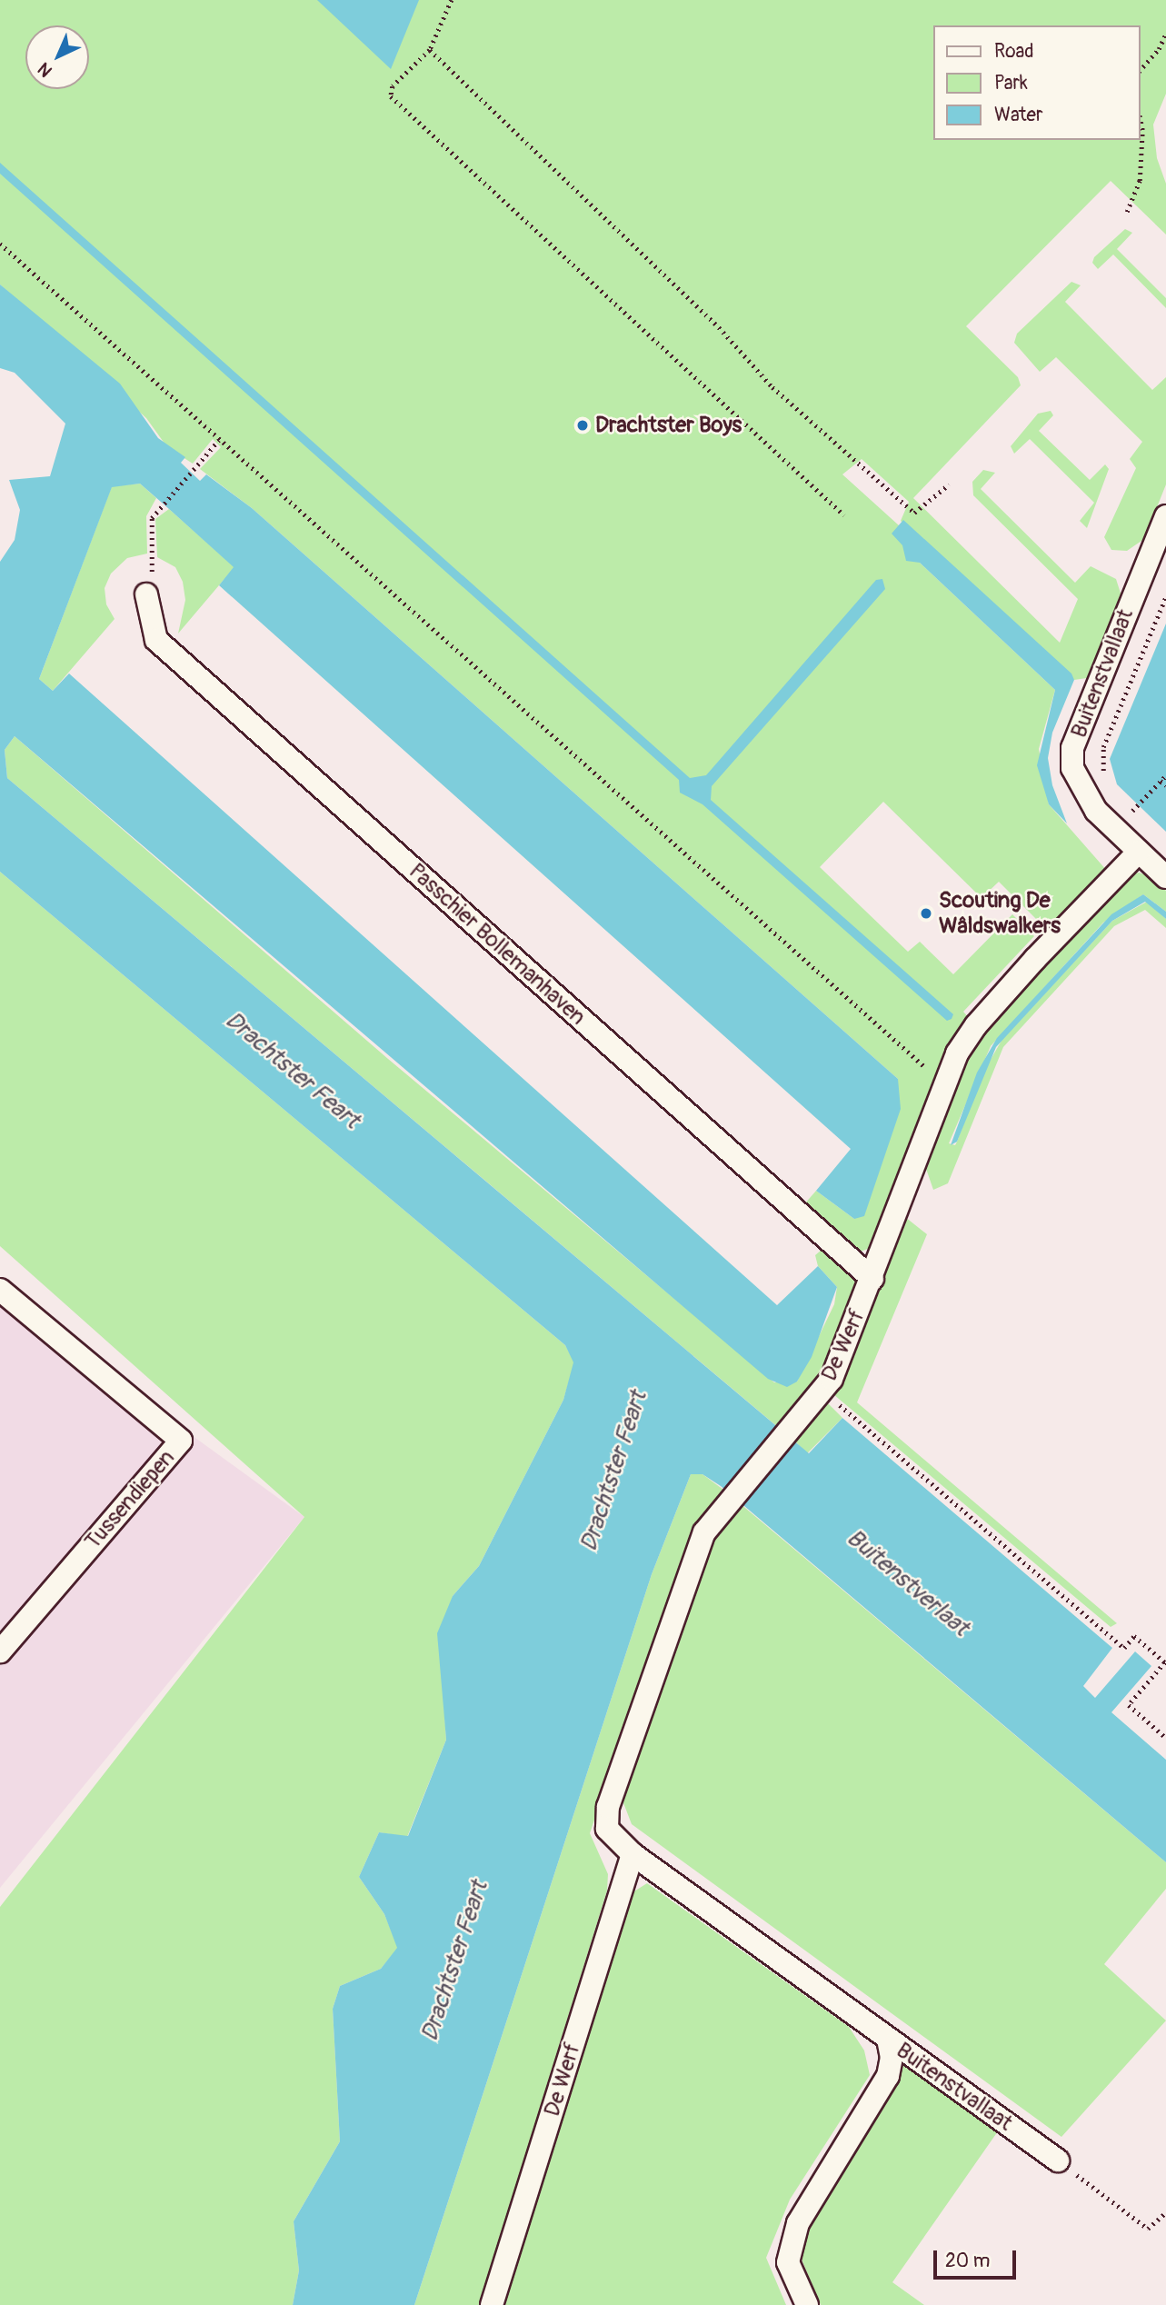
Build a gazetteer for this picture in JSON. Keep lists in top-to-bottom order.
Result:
{
  "streets": {
    "street": [
      "Buitenstvallaat",
      "Passchier Bollemanhaven",
      "De Werf",
      "Tussendiepen"
    ]
  },
  "crossings": [
    ["Buitenstvallaat", "De Werf"],
    ["Passchier Bollemanhaven", "De Werf"]
  ],
  "water": ["Drachtster Feart", "Buitenstverlaat"],
  "places": ["Drachtster Boys", "Scouting De Wâldswalkers"],
  "legend": ["Road", "Park", "Water"],
  "scale_bar": "20 m",
  "north": "bottom left"
}
